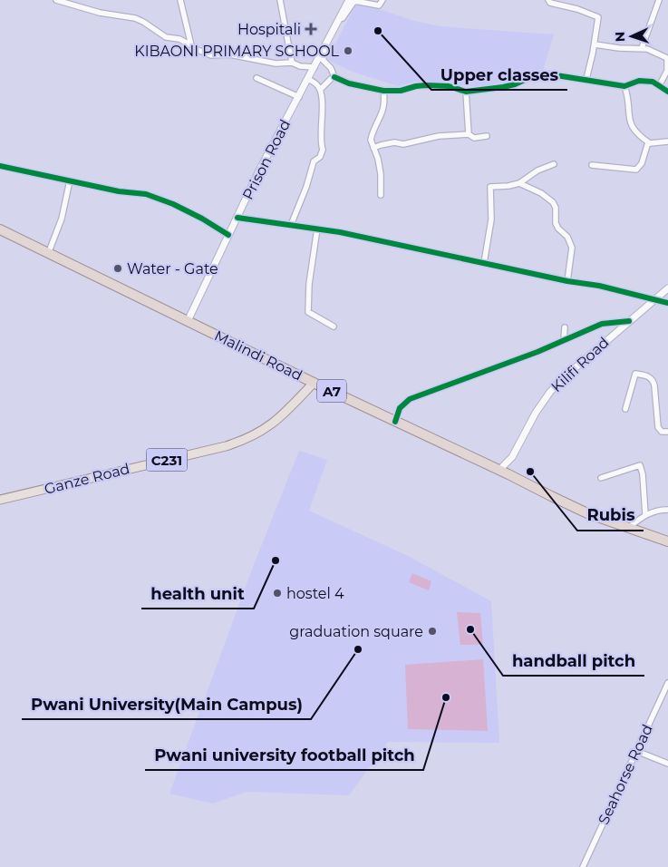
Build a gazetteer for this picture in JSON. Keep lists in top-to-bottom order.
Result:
{
  "streets": {
    "highway": ["Malindi Road", "A7"],
    "main road": ["C231", "Ganze Road"],
    "street": ["Prison Road", "Kilifi Road", "Seahorse Road"]
  },
  "crossings": [
    ["Prison Road", "Malindi Road"],
    ["Malindi Road", "Kilifi Road"],
    ["Malindi Road", "Ganze Road"]
  ],
  "places": {
    "health": ["Hospitali"],
    "other": [
      "Upper classes",
      "KIBAONI PRIMARY SCHOOL",
      "Water - Gate",
      "Rubis",
      "health unit",
      "hostel 4",
      "handball pitch",
      "graduation square",
      "Pwani University(Main Campus)",
      "Pwani university football pitch"
    ]
  },
  "north": "left"
}
